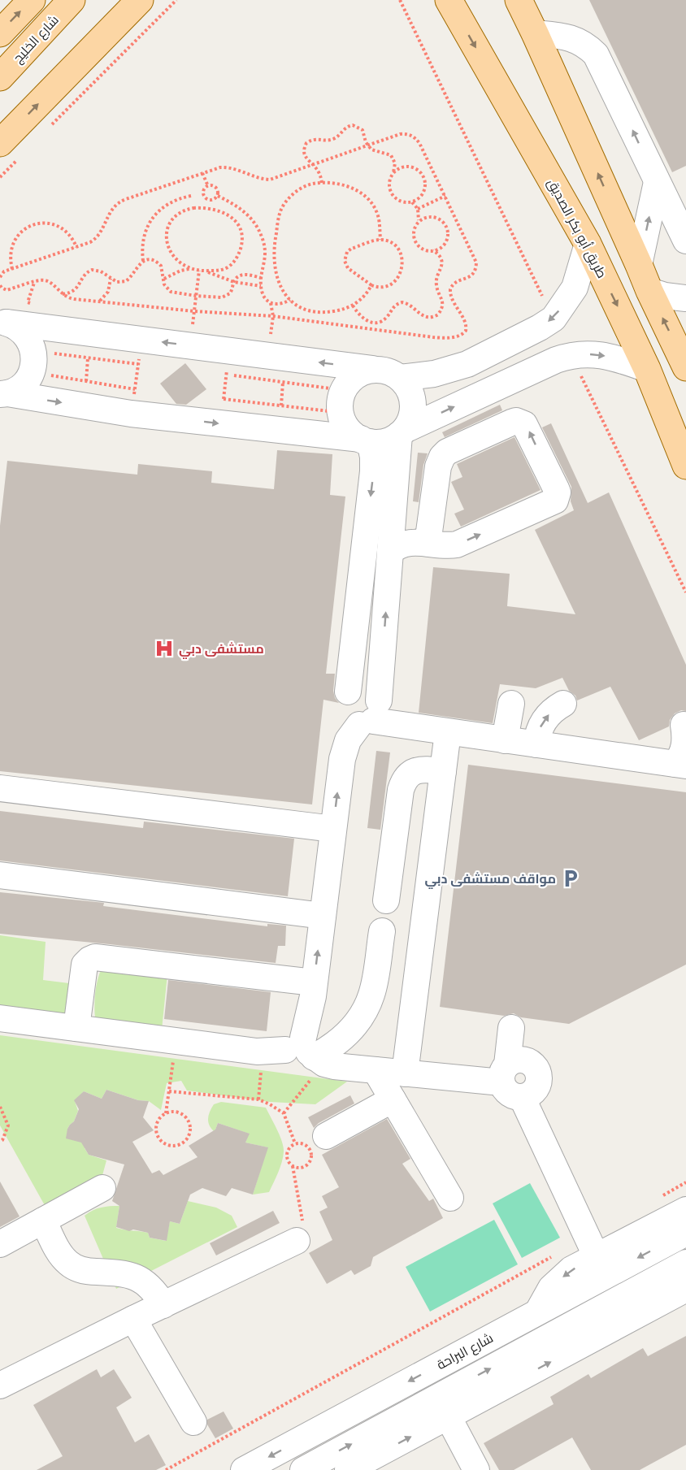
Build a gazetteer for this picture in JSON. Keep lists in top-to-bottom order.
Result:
{
  "streets": {
    "main road": ["شارع الخليج", "طريق أبو بكر الصديق"],
    "street": ["شارع البراحة"]
  },
  "places": {
    "hospital": ["مستشفى دبي"],
    "parking": ["مواقف مستشفى دبي"]
  }
}
